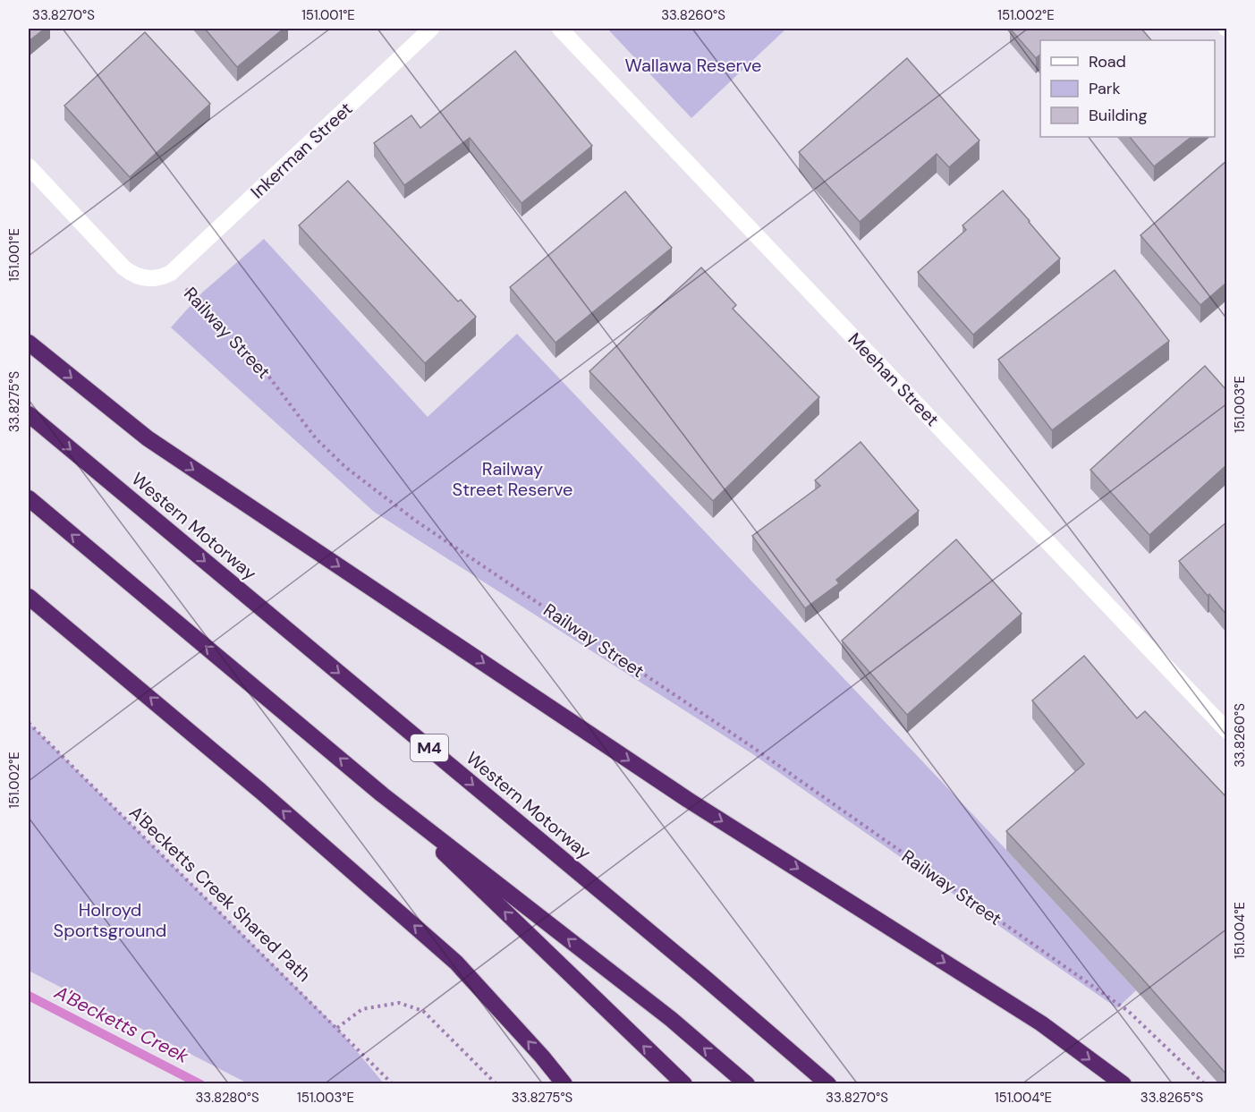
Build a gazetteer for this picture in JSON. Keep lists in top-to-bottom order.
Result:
{
  "streets": {
    "highway": ["Western Motorway", "M4"],
    "street": ["Inkerman Street", "Railway Street", "Meehan Street"],
    "path": ["A'Becketts Creek Shared Path"]
  },
  "crossings": [
    ["Inkerman Street", "Railway Street"]
  ],
  "water": ["A'Becketts Creek"],
  "parks": ["Wallawa Reserve", "Railway Street Reserve", "Holroyd Sportsground"],
  "legend": ["Road", "Park", "Building"],
  "coordinates": [
    "33.8270°S",
    "151.001°E",
    "33.8260°S",
    "151.002°E",
    "33.8275°S",
    "151.003°E",
    "151.004°E",
    "33.8280°S",
    "33.8265°S"
  ]
}
